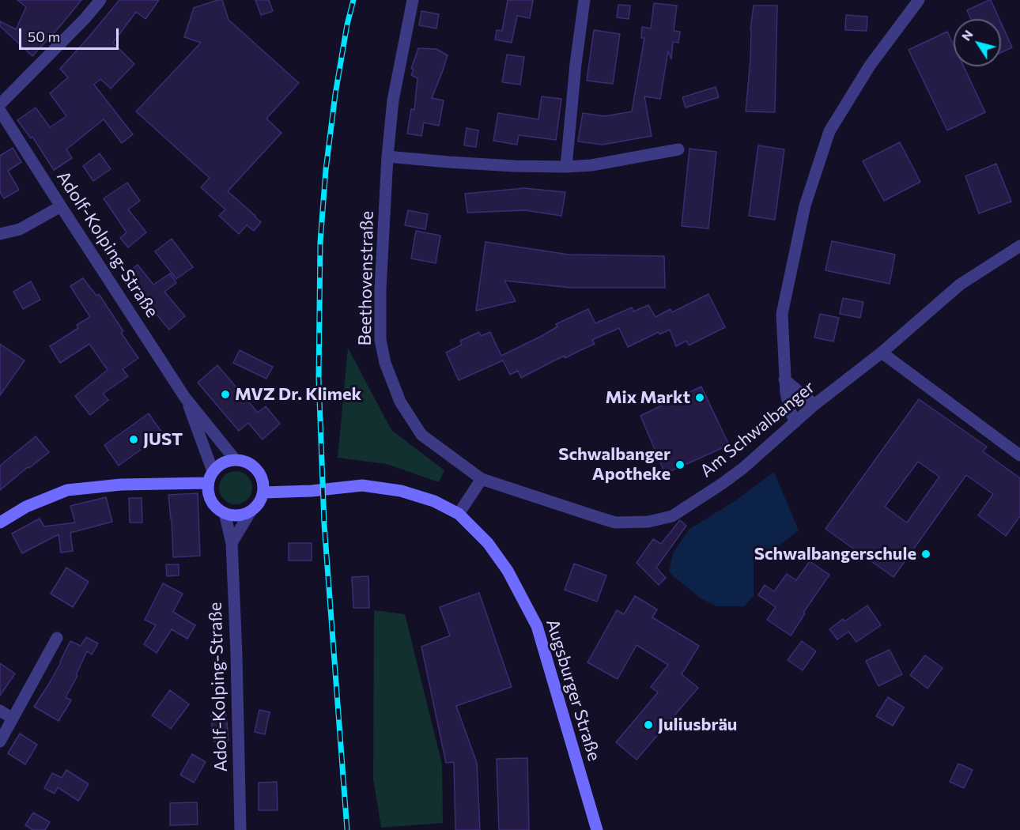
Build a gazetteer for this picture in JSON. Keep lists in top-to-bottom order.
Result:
{
  "streets": {
    "main road": ["Augsburger Straße"],
    "street": ["Adolf-Kolping-Straße", "Beethovenstraße", "Am Schwalbanger"]
  },
  "crossings": [
    ["Adolf-Kolping-Straße", "Augsburger Straße"],
    ["Beethovenstraße", "Am Schwalbanger"]
  ],
  "places": [
    "MVZ Dr. Klimek",
    "Mix Markt",
    "JUST",
    "Schwalbanger Apotheke",
    "Schwalbangerschule",
    "Juliusbräu"
  ],
  "scale_bar": "50 m",
  "north": "top left"
}
